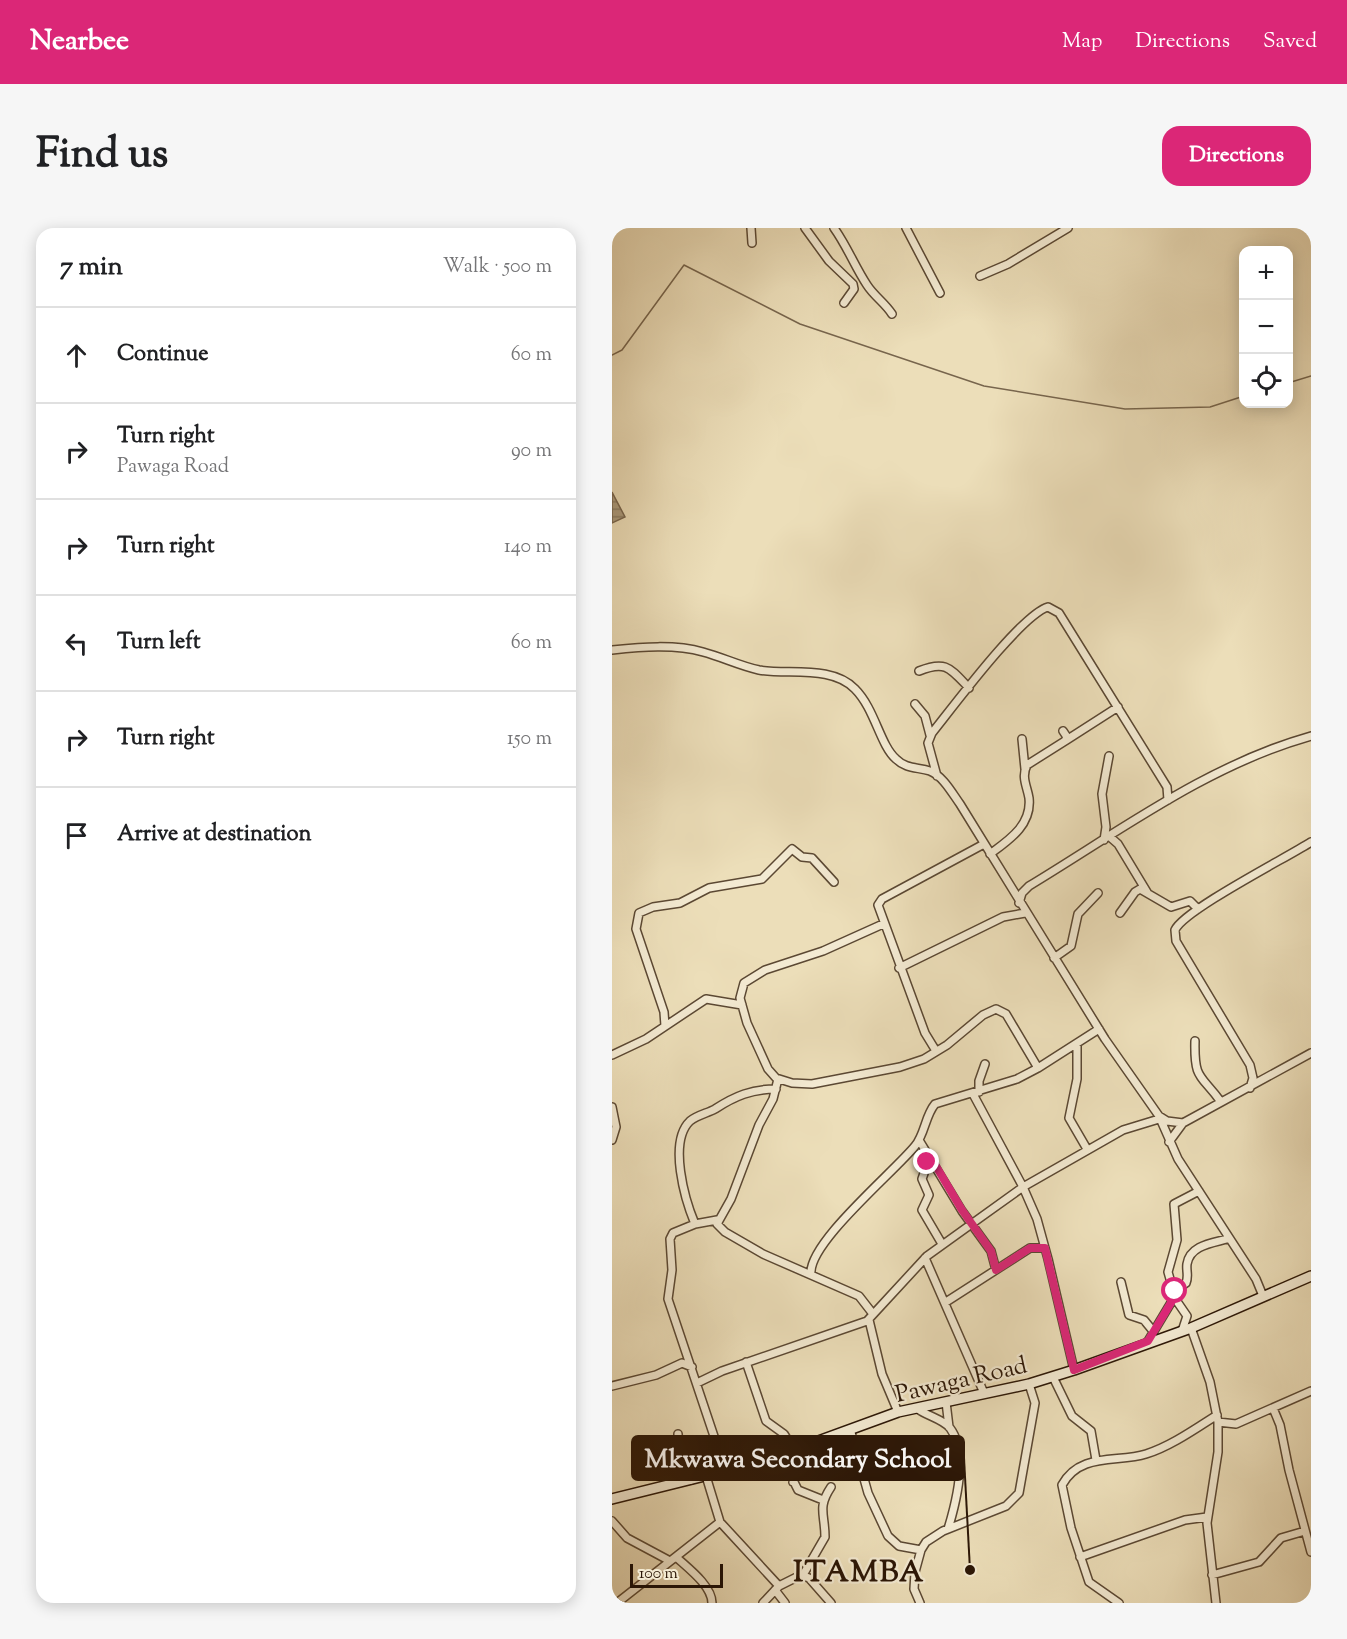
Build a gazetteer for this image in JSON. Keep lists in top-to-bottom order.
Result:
{
  "streets": {
    "main road": ["Pawaga Road"]
  },
  "districts": ["ITAMBA"],
  "places": ["Mkwawa Secondary School"],
  "scale_bar": "100 m",
  "page": {
    "header": "Nearbee",
    "nav": ["Map", "Directions", "Saved"],
    "title": "Find us",
    "buttons": "Directions",
    "heading": ["7 min", "Walk · 500 m"],
    "map_buttons": ["+", "−"],
    "list": [
      ["Continue", "60 m"],
      ["Turn right", "Pawaga Road", "90 m"],
      ["Turn right", "140 m"],
      ["Turn left", "60 m"],
      ["Turn right", "150 m"],
      "Arrive at destination"
    ],
    "scale": "100 m"
  }
}
